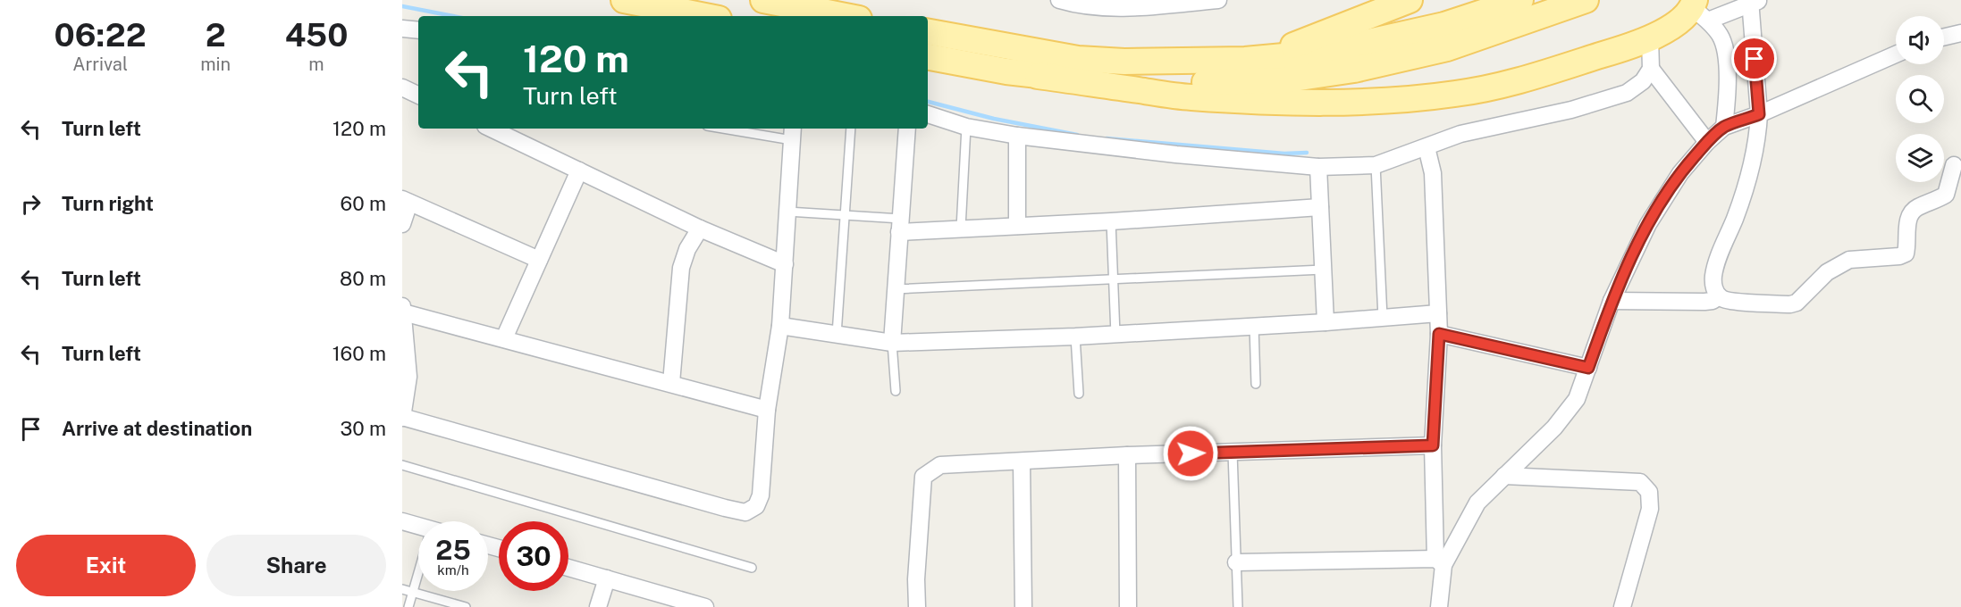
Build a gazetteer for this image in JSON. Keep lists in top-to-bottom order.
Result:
{
  "page": {
    "eta": [
      "06:22",
      "Arrival",
      "2",
      "min",
      "450",
      "m"
    ],
    "turn": ["120 m", "Turn left"],
    "list": [
      {
        "name": "Turn left",
        "value": "120 m"
      },
      {
        "name": "Turn right",
        "value": "60 m"
      },
      {
        "name": "Turn left",
        "value": "80 m"
      },
      {
        "name": "Turn left",
        "value": "160 m"
      },
      {
        "name": "Arrive at destination",
        "value": "30 m"
      }
    ],
    "speed": "25 km/h",
    "limit": "30",
    "buttons": ["Exit", "Share"]
  }
}
